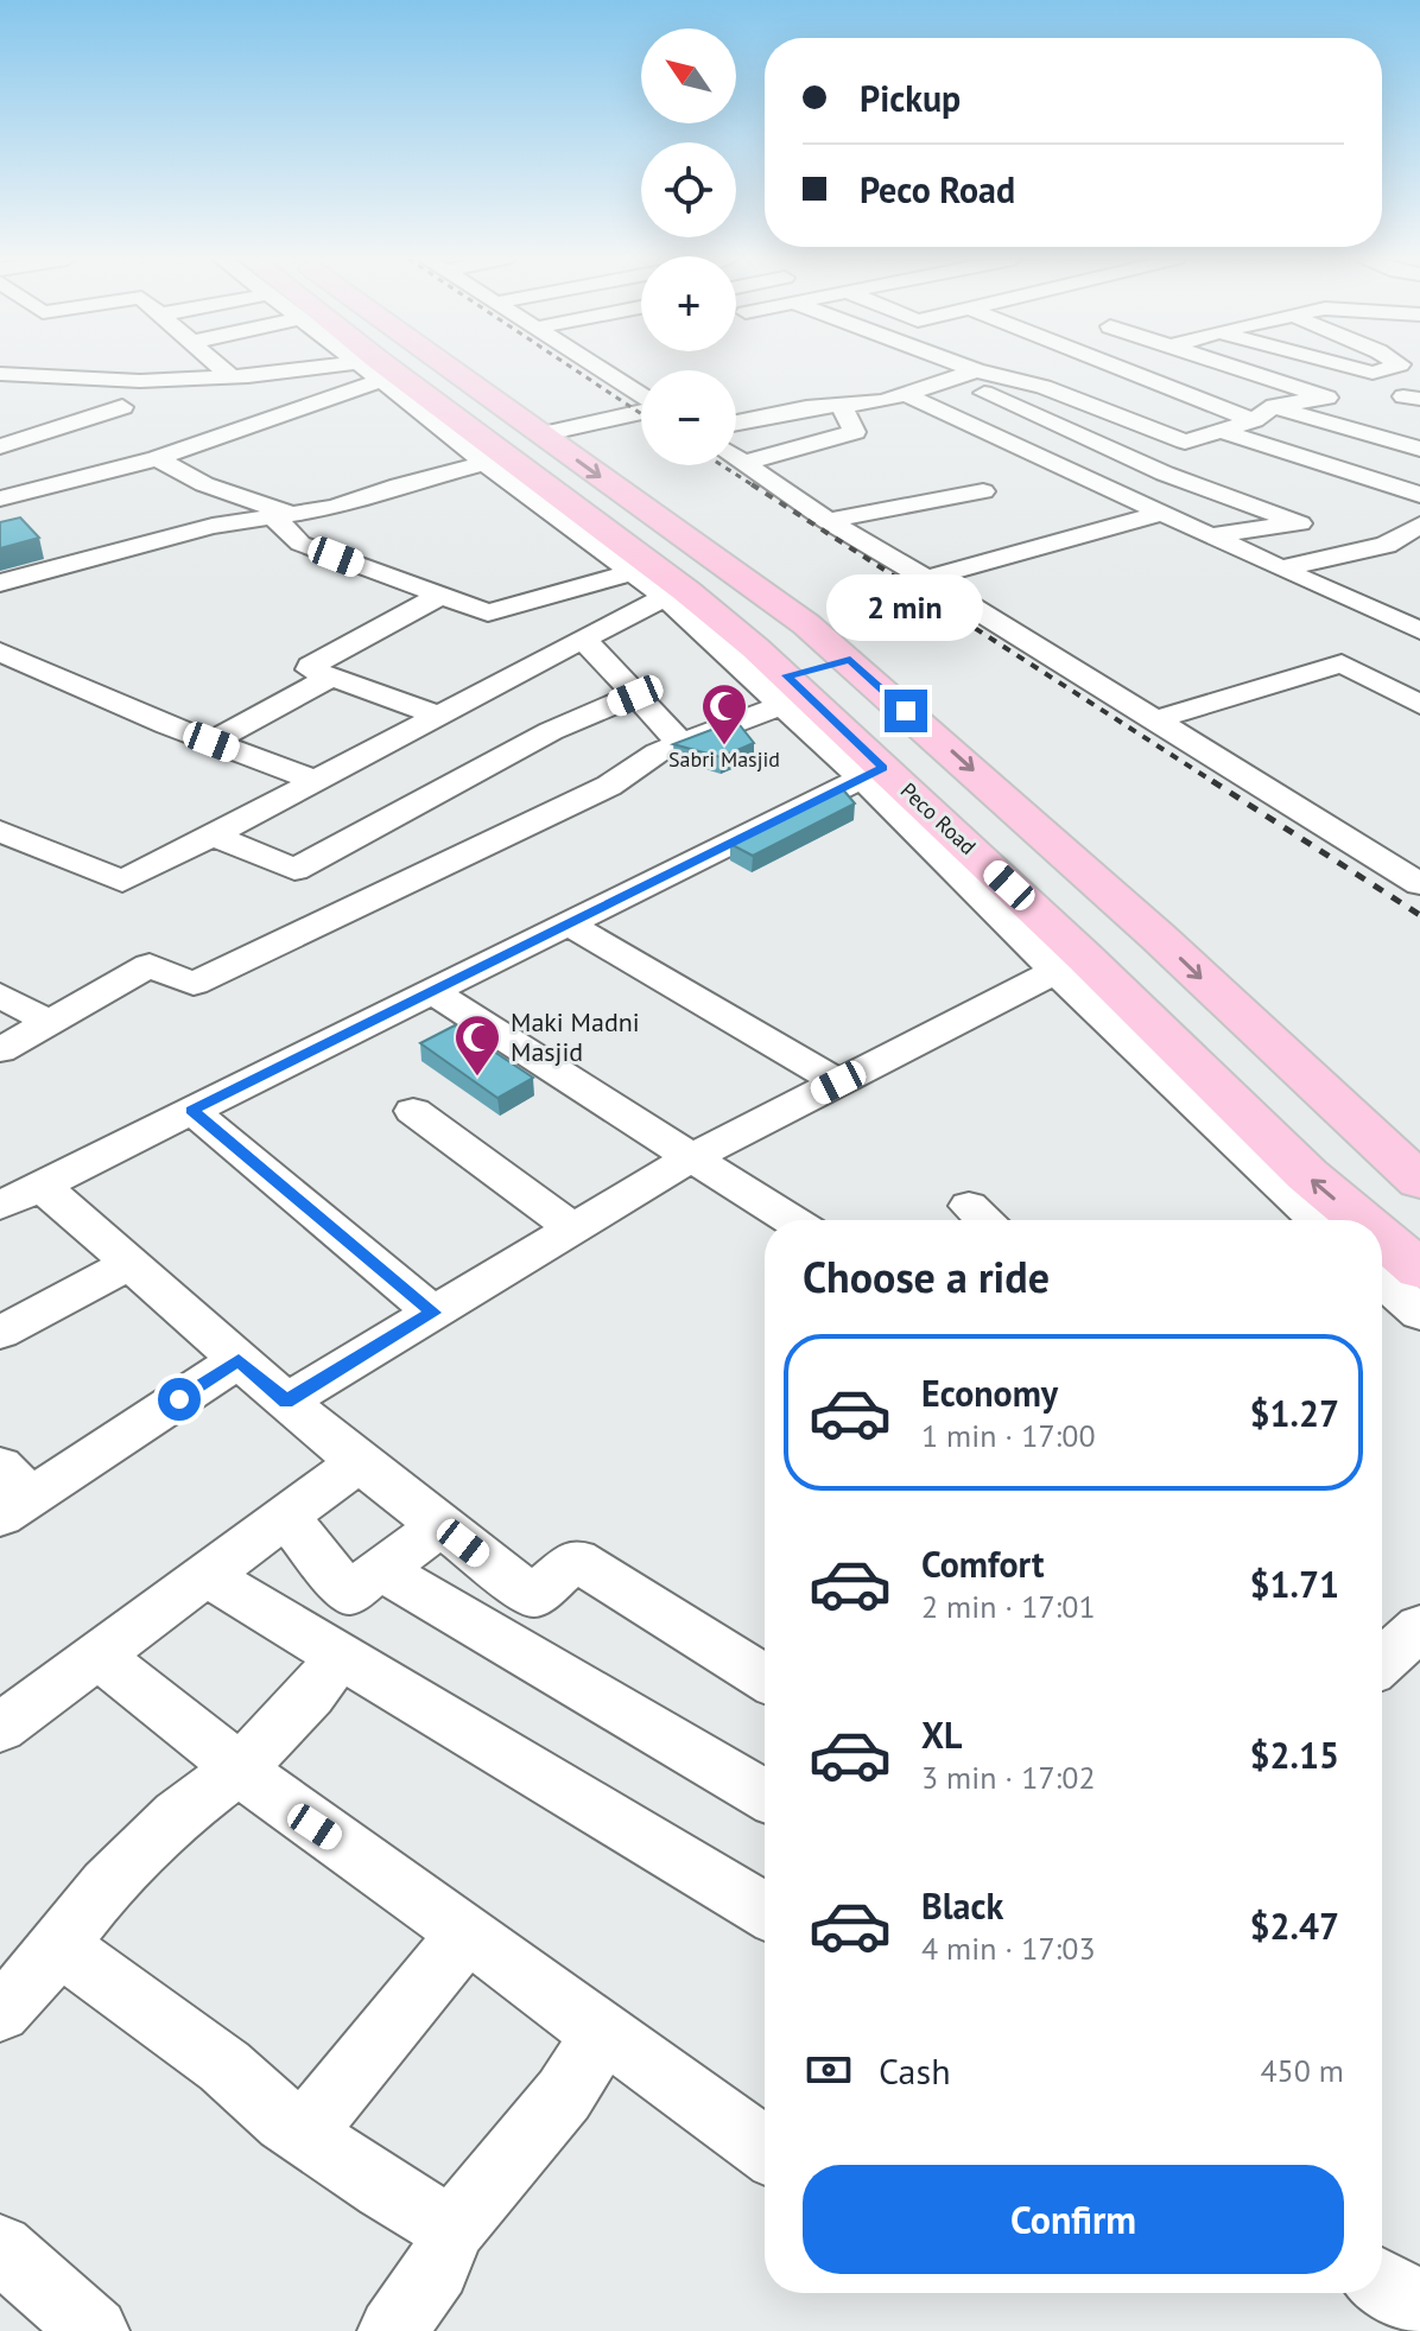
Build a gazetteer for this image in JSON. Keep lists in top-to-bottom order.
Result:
{
  "streets": {
    "main road": ["Peco Road"]
  },
  "places": {
    "mosque": ["Sabri Masjid", "Maki Madni Masjid"]
  },
  "north": "top left",
  "page": {
    "map_buttons": ["+", "−"],
    "banner": ["Pickup", "Peco Road"],
    "bubble": "2 min",
    "heading": "Choose a ride",
    "list": [
      {
        "name": "Economy",
        "note": "1 min · 17:00",
        "value": "$1.27"
      },
      {
        "name": "Comfort",
        "note": "2 min · 17:01",
        "value": "$1.71"
      },
      {
        "name": "XL",
        "note": "3 min · 17:02",
        "value": "$2.15"
      },
      {
        "name": "Black",
        "note": "4 min · 17:03",
        "value": "$2.47"
      }
    ],
    "pay": ["Cash", "450 m"],
    "buttons": "Confirm"
  }
}
